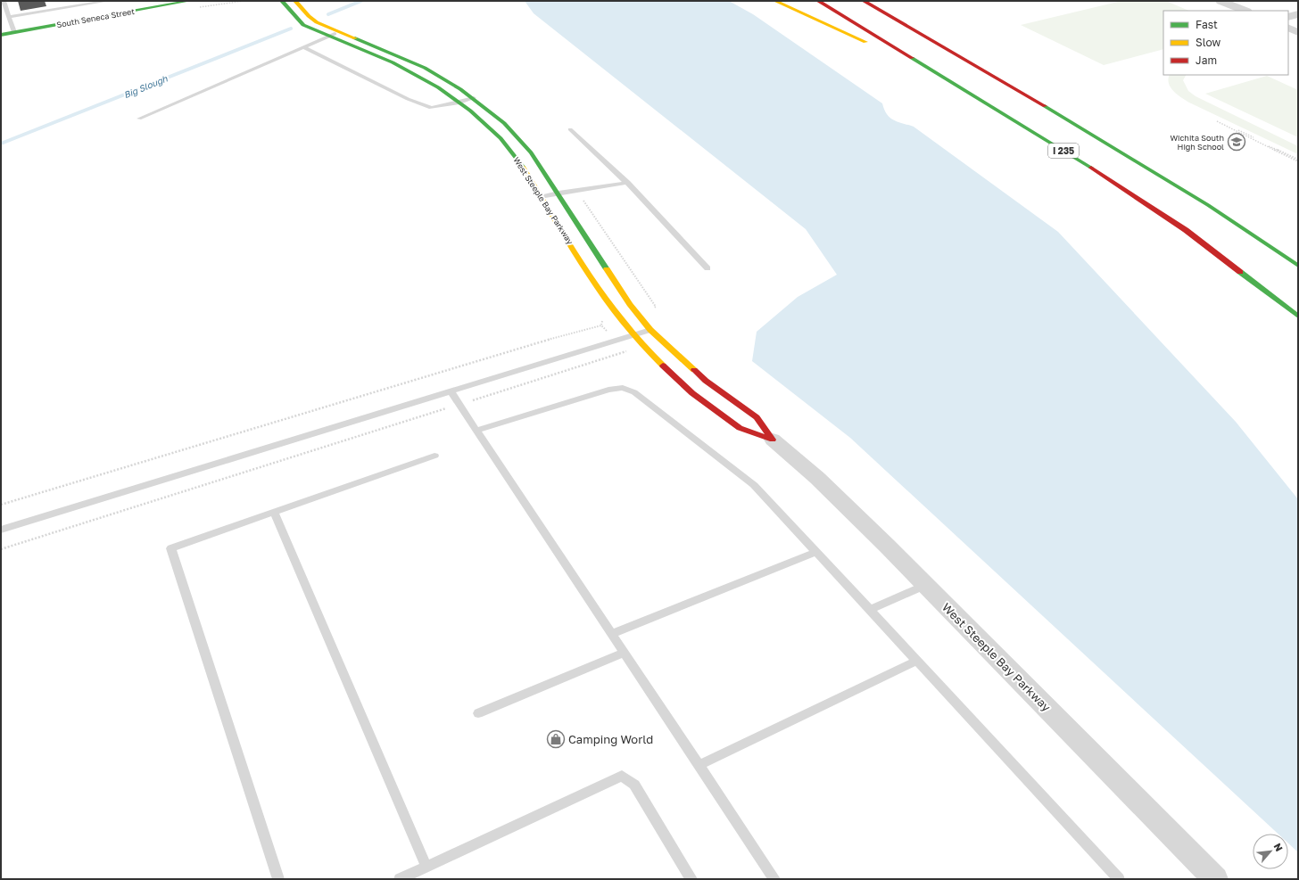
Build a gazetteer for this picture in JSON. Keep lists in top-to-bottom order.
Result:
{
  "streets": {
    "main road": ["South Seneca Street", "I 235", "West Steeple Bay Parkway"]
  },
  "water": ["Big Slough"],
  "places": {
    "school or university": ["Wichita South High School"],
    "shop": ["Camping World"]
  },
  "legend": ["Fast", "Slow", "Jam"],
  "north": "top right"
}
